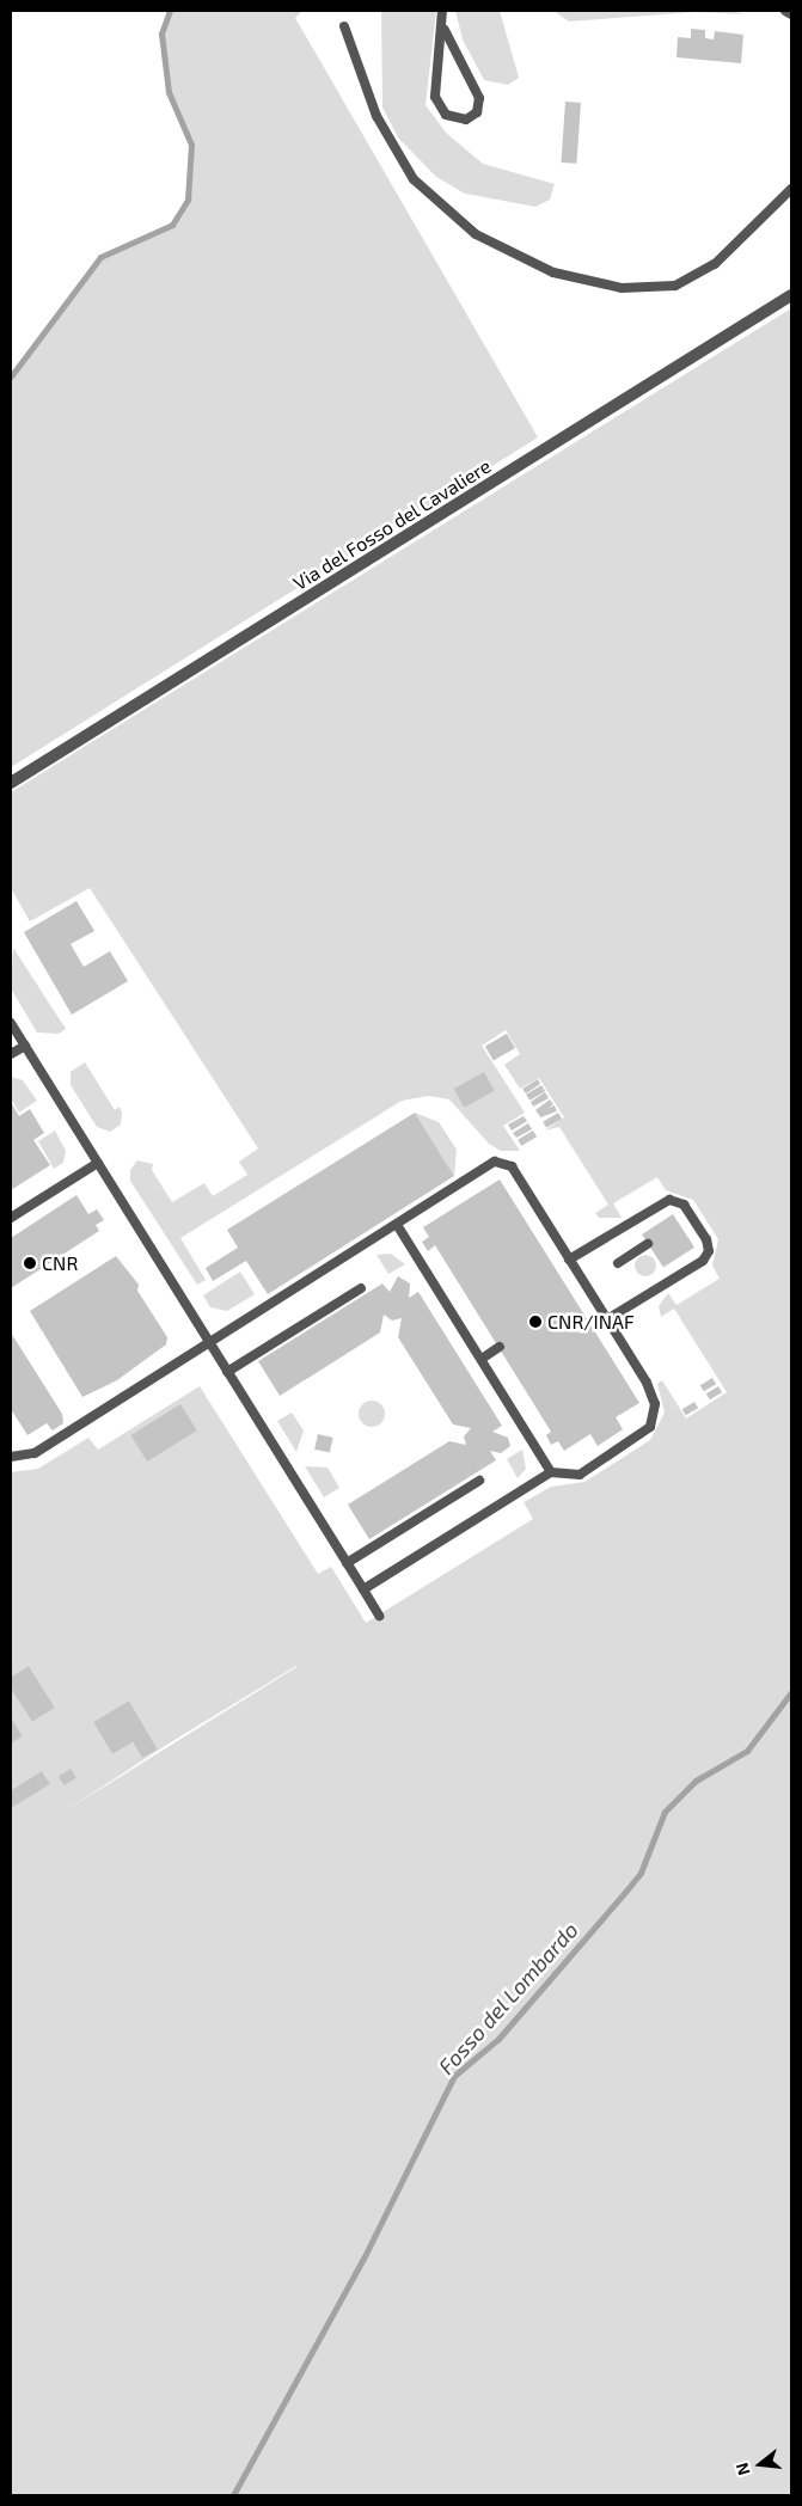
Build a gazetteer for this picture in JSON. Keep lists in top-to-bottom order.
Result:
{
  "streets": {
    "street": ["Via del Fosso del Cavaliere"]
  },
  "water": ["Fosso del Lombardo"],
  "places": ["CNR", "CNR/INAF"],
  "north": "left"
}
